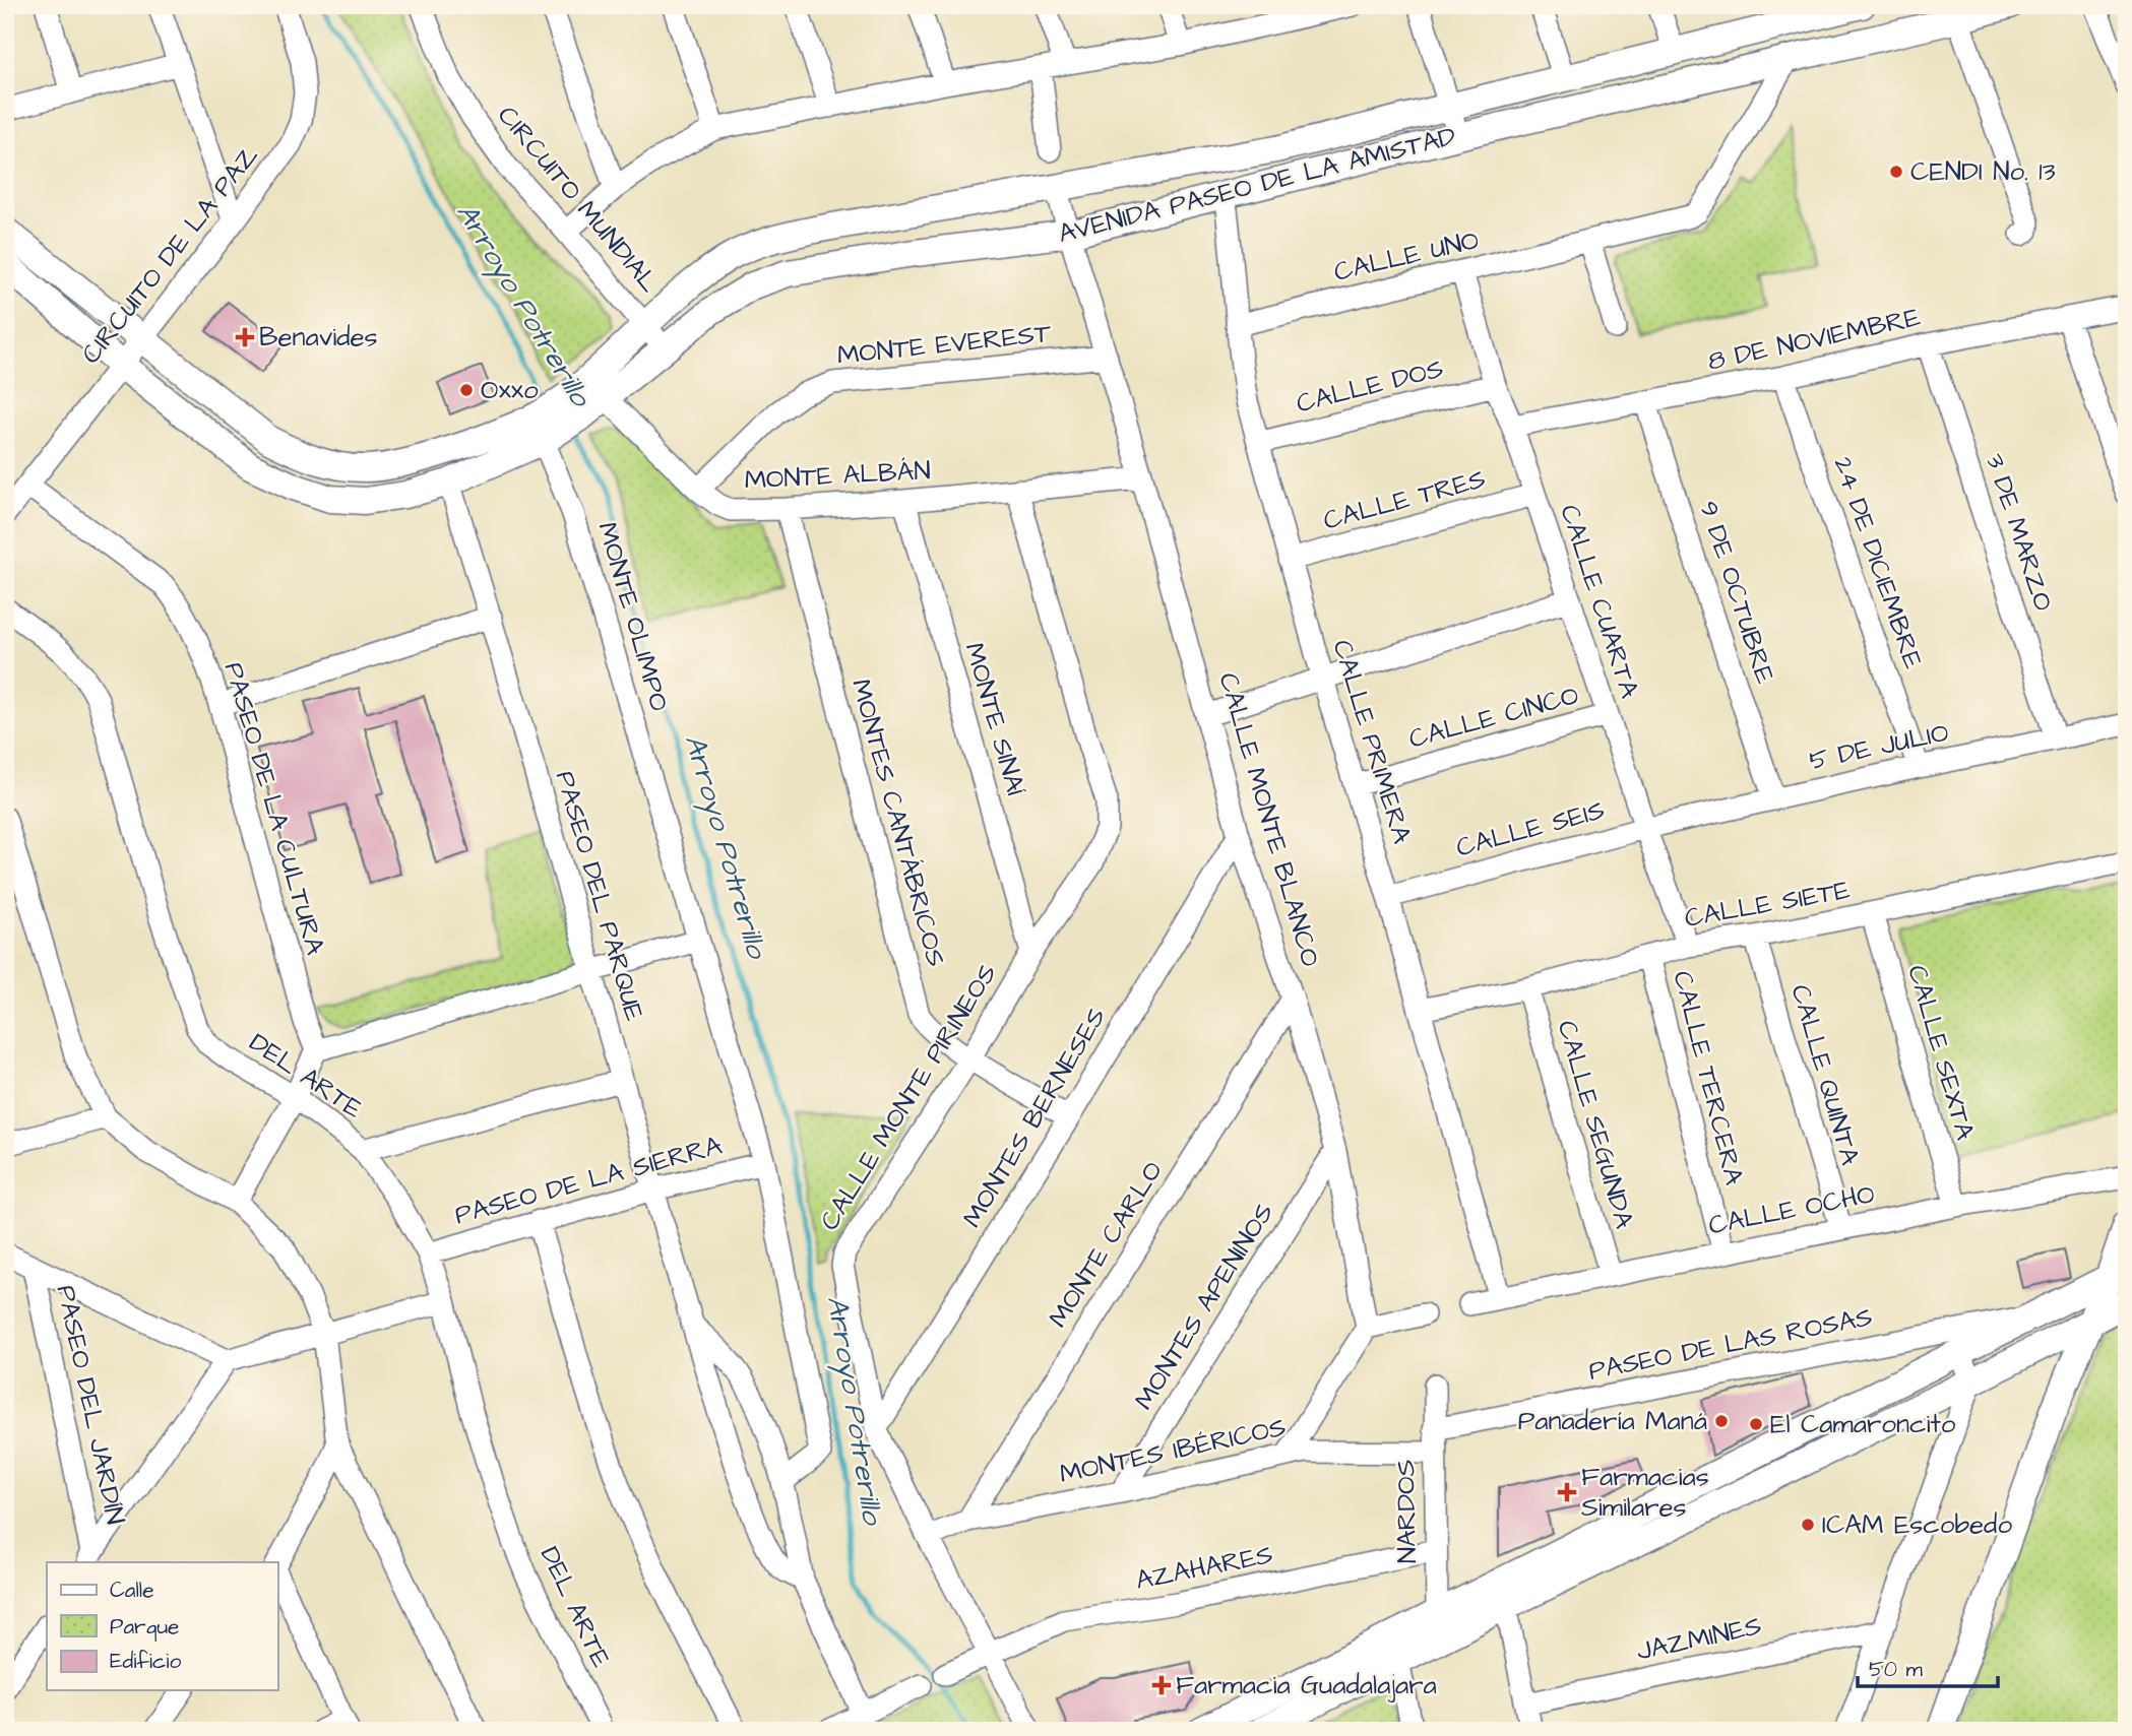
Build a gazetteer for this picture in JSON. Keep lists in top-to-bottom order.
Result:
{
  "streets": {
    "street": [
      "AVENIDA PASEO DE LA AMISTAD",
      "CIRCUITO MUNDIAL",
      "CIRCUITO DE LA PAZ",
      "CALLE UNO",
      "8 DE NOVIEMBRE",
      "MONTE EVEREST",
      "CALLE DOS",
      "MONTE ALBÁN",
      "CALLE TRES",
      "3 DE MARZO",
      "24 DE DICIEMBRE",
      "9 DE OCTUBRE",
      "CALLE CUARTA",
      "MONTE OLIMPO",
      "CALLE CINCO",
      "MONTE SINAÍ",
      "CALLE PRIMERA",
      "5 DE JULIO",
      "PASEO DE LA CULTURA",
      "CALLE MONTE BLANCO",
      "MONTES CANTÁBRICOS",
      "CALLE SEIS",
      "PASEO DEL PARQUE",
      "CALLE SIETE",
      "CALLE SEXTA",
      "CALLE QUINTA",
      "DEL ARTE",
      "CALLE TERCERA",
      "CALLE MONTE PIRINEOS",
      "MONTES BERNESES",
      "CALLE SEGUNDA",
      "PASEO DE LA SIERRA",
      "CALLE OCHO",
      "MONTE CARLO",
      "MONTES APENINOS",
      "PASEO DE LAS ROSAS",
      "PASEO DEL JARDÍN",
      "MONTES IBÉRICOS",
      "NARDOS",
      "AZAHARES",
      "JAZMINES"
    ]
  },
  "crossings": [
    ["AVENIDA PASEO DE LA AMISTAD", "CIRCUITO MUNDIAL"],
    ["AVENIDA PASEO DE LA AMISTAD", "CALLE UNO"],
    ["AVENIDA PASEO DE LA AMISTAD", "MONTE ALBÁN"],
    ["AVENIDA PASEO DE LA AMISTAD", "MONTE OLIMPO"],
    ["AVENIDA PASEO DE LA AMISTAD", "CALLE PRIMERA"],
    ["AVENIDA PASEO DE LA AMISTAD", "CALLE MONTE BLANCO"],
    ["CIRCUITO DE LA PAZ", "PASEO DE LA CULTURA"],
    ["CALLE UNO", "CALLE CUARTA"],
    ["CALLE UNO", "CALLE PRIMERA"],
    ["8 DE NOVIEMBRE", "3 DE MARZO"],
    ["8 DE NOVIEMBRE", "24 DE DICIEMBRE"],
    ["8 DE NOVIEMBRE", "9 DE OCTUBRE"],
    ["8 DE NOVIEMBRE", "CALLE CUARTA"],
    ["MONTE EVEREST", "MONTE ALBÁN"],
    ["MONTE EVEREST", "CALLE MONTE BLANCO"],
    ["CALLE DOS", "CALLE CUARTA"],
    ["CALLE DOS", "CALLE PRIMERA"],
    ["MONTE ALBÁN", "MONTE SINAÍ"],
    ["MONTE ALBÁN", "CALLE MONTE BLANCO"],
    ["MONTE ALBÁN", "MONTES CANTÁBRICOS"],
    ["MONTE ALBÁN", "CALLE MONTE PIRINEOS"],
    ["CALLE TRES", "CALLE CUARTA"],
    ["CALLE TRES", "CALLE PRIMERA"],
    ["3 DE MARZO", "5 DE JULIO"],
    ["24 DE DICIEMBRE", "5 DE JULIO"],
    ["9 DE OCTUBRE", "5 DE JULIO"],
    ["CALLE CUARTA", "CALLE CINCO"],
    ["CALLE CUARTA", "5 DE JULIO"],
    ["CALLE CUARTA", "CALLE SEIS"],
    ["CALLE CUARTA", "CALLE SIETE"],
    ["MONTE OLIMPO", "PASEO DEL PARQUE"],
    ["MONTE OLIMPO", "PASEO DE LA SIERRA"],
    ["CALLE CINCO", "CALLE PRIMERA"],
    ["MONTE SINAÍ", "CALLE MONTE PIRINEOS"],
    ["CALLE PRIMERA", "CALLE SEIS"],
    ["CALLE PRIMERA", "CALLE SIETE"],
    ["CALLE PRIMERA", "CALLE OCHO"],
    ["5 DE JULIO", "CALLE SEIS"],
    ["CALLE MONTE BLANCO", "MONTES BERNESES"],
    ["CALLE MONTE BLANCO", "MONTE CARLO"],
    ["CALLE MONTE BLANCO", "MONTES APENINOS"],
    ["MONTES CANTÁBRICOS", "CALLE MONTE PIRINEOS"],
    ["MONTES CANTÁBRICOS", "MONTES BERNESES"],
    ["PASEO DEL PARQUE", "PASEO DE LA SIERRA"],
    ["CALLE SIETE", "CALLE SEXTA"],
    ["CALLE SIETE", "CALLE QUINTA"],
    ["CALLE SIETE", "CALLE TERCERA"],
    ["CALLE SIETE", "CALLE SEGUNDA"],
    ["CALLE SEXTA", "CALLE OCHO"],
    ["CALLE QUINTA", "CALLE OCHO"],
    ["DEL ARTE", "PASEO DE LA SIERRA"],
    ["CALLE TERCERA", "CALLE OCHO"],
    ["CALLE MONTE PIRINEOS", "MONTES BERNESES"],
    ["CALLE MONTE PIRINEOS", "MONTES IBÉRICOS"],
    ["CALLE MONTE PIRINEOS", "AZAHARES"],
    ["CALLE SEGUNDA", "CALLE OCHO"],
    ["MONTE CARLO", "MONTES IBÉRICOS"],
    ["MONTES APENINOS", "MONTES IBÉRICOS"],
    ["PASEO DE LAS ROSAS", "NARDOS"],
    ["MONTES IBÉRICOS", "NARDOS"],
    ["NARDOS", "AZAHARES"]
  ],
  "water": ["Arroyo Potrerillo"],
  "places": {
    "other": [
      "CENDI No. 13",
      "Oxxo",
      "Panadería Maná",
      "El Camaroncito",
      "ICAM Escobedo"
    ],
    "health": ["Benavides", "Farmacias Similares", "Farmacia Guadalajara"]
  },
  "legend": ["Calle", "Parque", "Edificio"],
  "scale_bar": "50 m"
}
